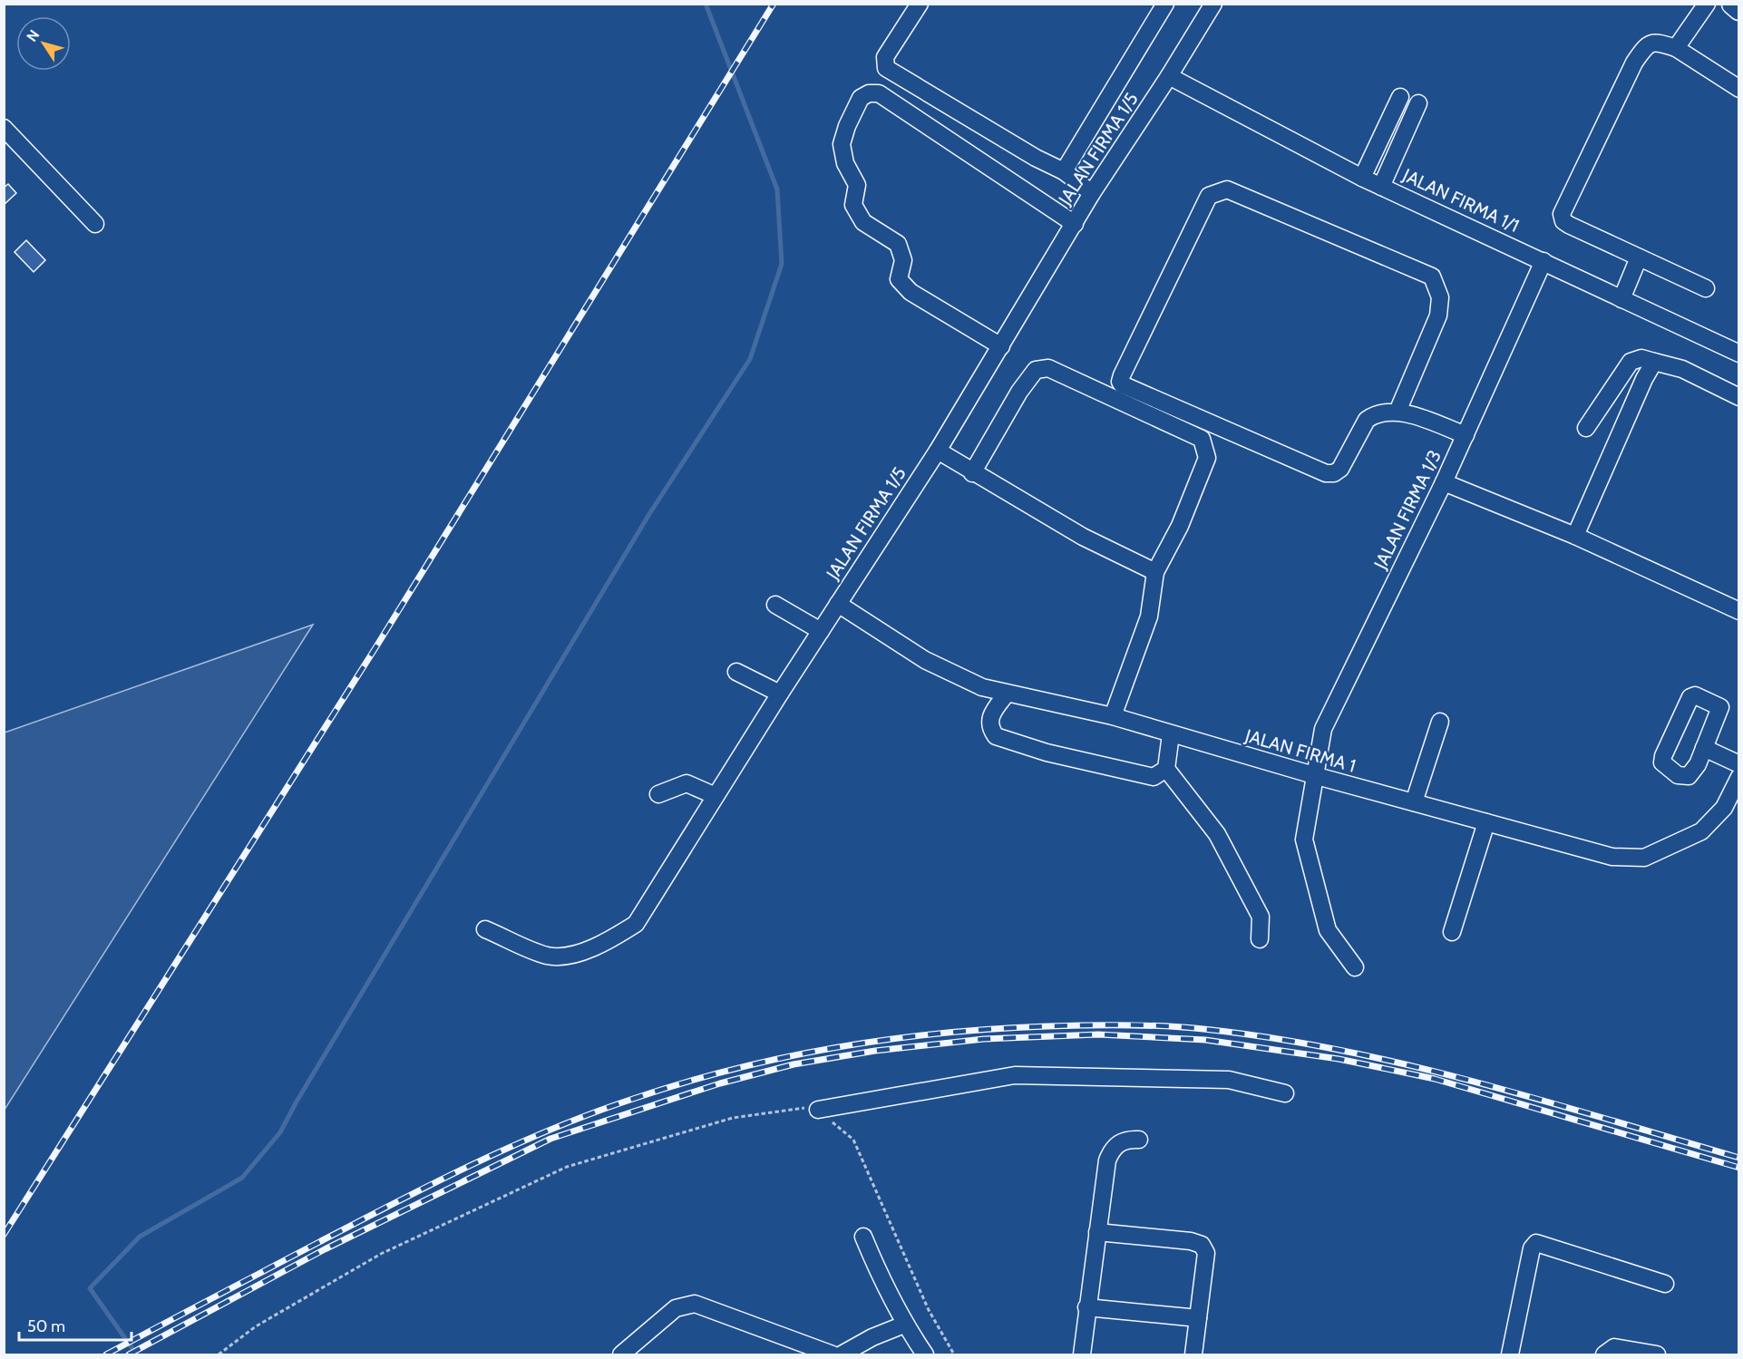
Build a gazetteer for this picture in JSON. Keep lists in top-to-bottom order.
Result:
{
  "streets": {
    "street": [
      "JALAN FIRMA 1/5",
      "JALAN FIRMA 1/1",
      "JALAN FIRMA 1/3",
      "JALAN FIRMA 1"
    ]
  },
  "crossings": [
    ["JALAN FIRMA 1/5", "JALAN FIRMA 1/1"],
    ["JALAN FIRMA 1/5", "JALAN FIRMA 1"],
    ["JALAN FIRMA 1/1", "JALAN FIRMA 1/3"],
    ["JALAN FIRMA 1/3", "JALAN FIRMA 1"]
  ],
  "scale_bar": "50 m",
  "north": "top left"
}
